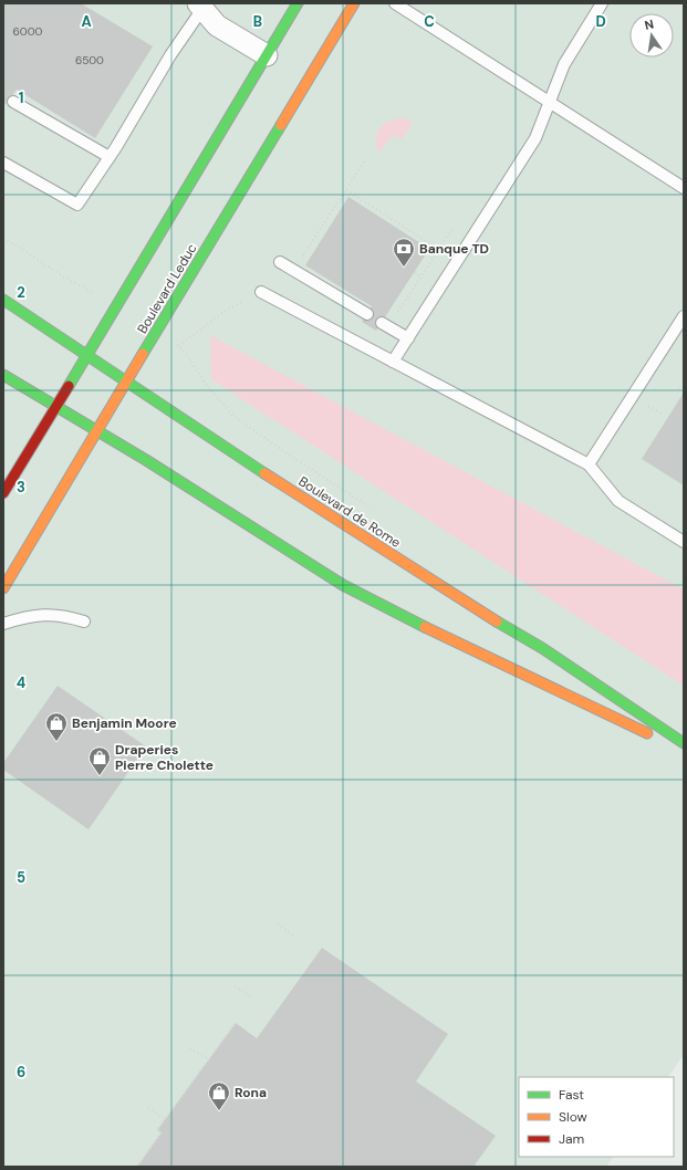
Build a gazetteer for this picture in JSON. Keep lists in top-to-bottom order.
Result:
{
  "streets": {
    "main road": ["Boulevard Leduc", "Boulevard de Rome"]
  },
  "crossings": [
    ["Boulevard Leduc", "Boulevard de Rome"]
  ],
  "places": {
    "bank": ["Banque TD"],
    "shop": ["Benjamin Moore", "Draperies Pierre Cholette", "Rona"]
  },
  "house_numbers": ["6000", "6500"],
  "legend": ["Fast", "Slow", "Jam"],
  "north": "top",
  "grid": {
    "columns": [
      "A",
      "B",
      "C",
      "D"
    ],
    "rows": [
      "1",
      "2",
      "3",
      "4",
      "5",
      "6"
    ]
  }
}
